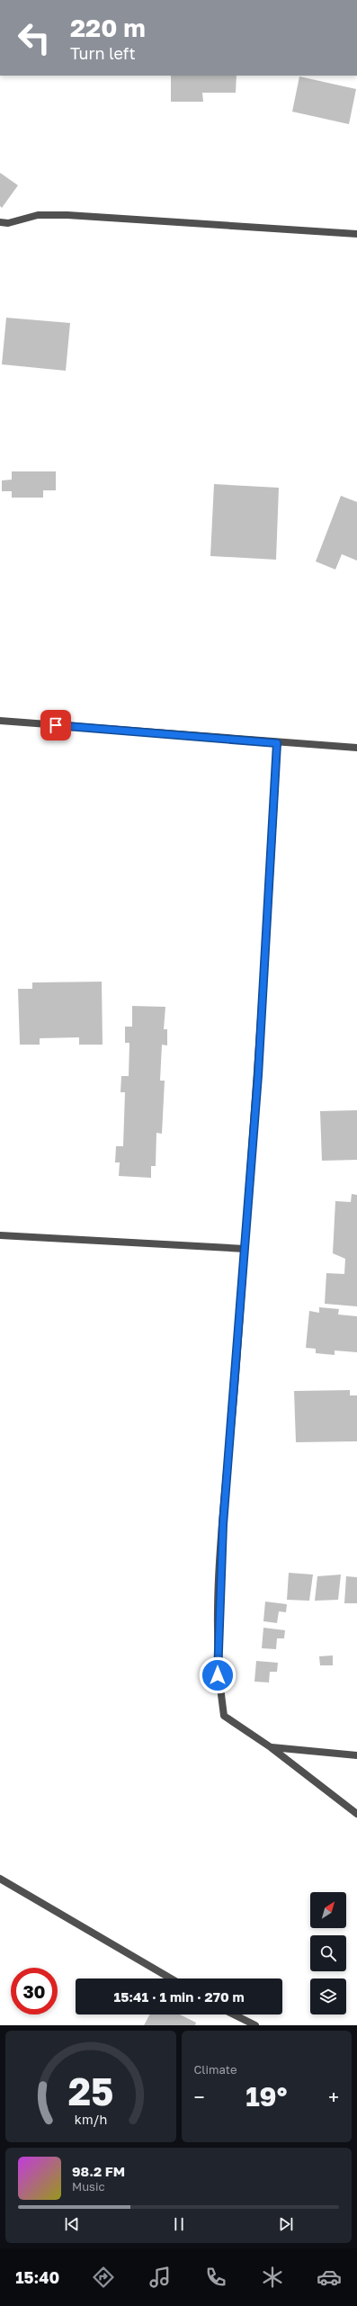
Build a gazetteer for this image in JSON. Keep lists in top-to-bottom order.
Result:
{
  "north": "top right",
  "page": {
    "turn": ["220 m", "Turn left"],
    "limit": "30",
    "trip": "15:41 · 1 min · 270 m",
    "tile": "Climate",
    "heat": ["−", "19°", "+"],
    "song": ["98.2 FM", "Music"],
    "tabs": "15:40",
    "gauge": ["25", "km/h"]
  }
}
